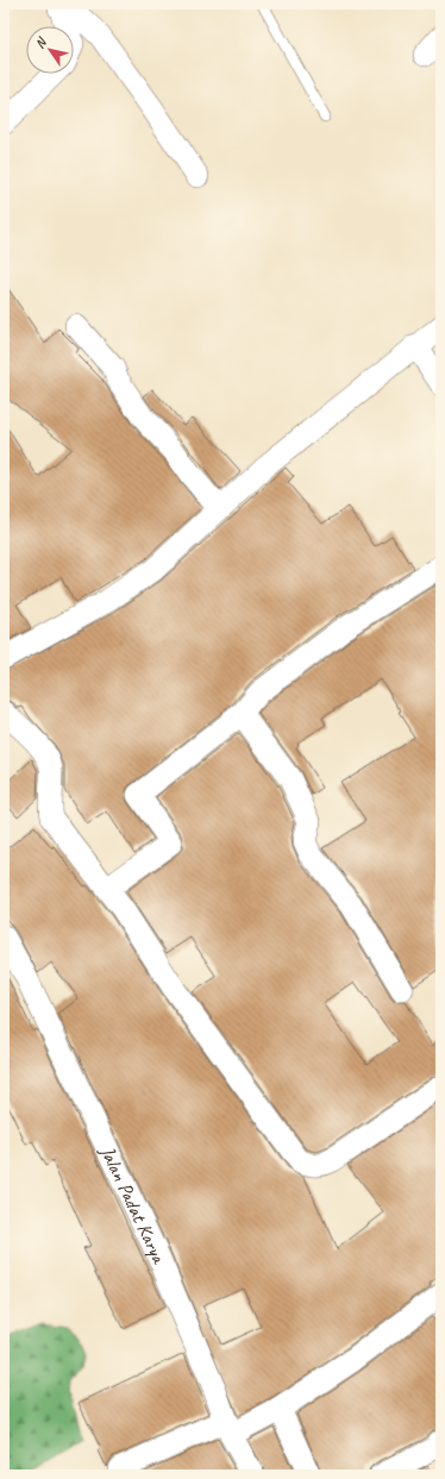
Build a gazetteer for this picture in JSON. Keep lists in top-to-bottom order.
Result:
{
  "streets": {
    "street": ["Jalan Padat Karya"]
  },
  "north": "top left"
}
